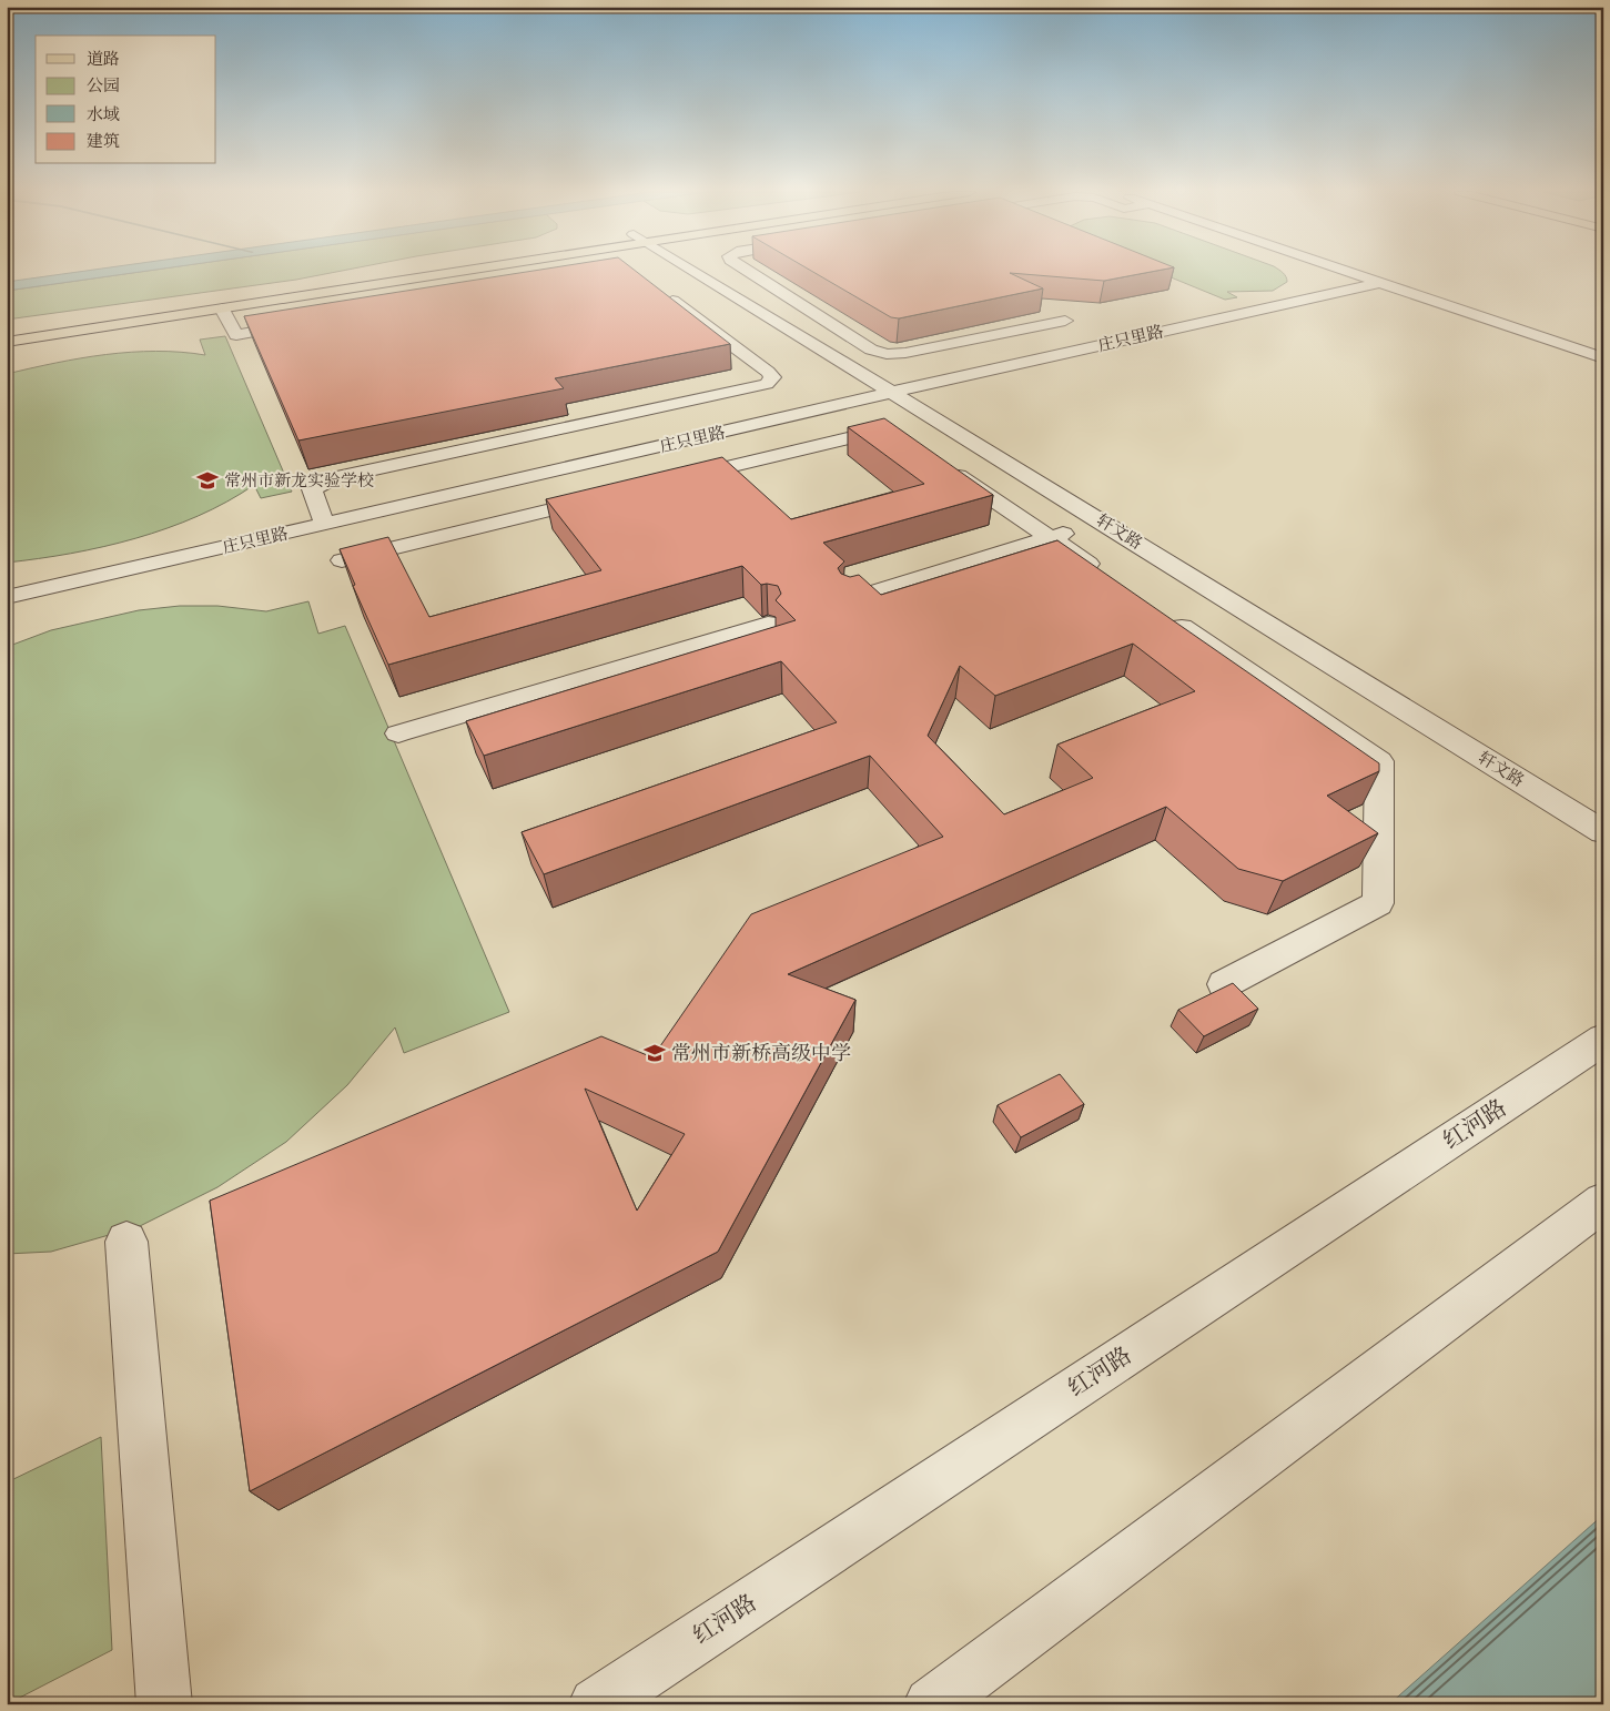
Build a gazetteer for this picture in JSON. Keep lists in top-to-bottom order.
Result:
{
  "streets": {
    "street": ["庄只里路", "轩文路", "红河路"]
  },
  "crossings": [
    ["庄只里路", "轩文路"]
  ],
  "places": {
    "school or university": ["常州市新龙实验学校", "常州市新桥高级中学"]
  },
  "legend": [
    "道路",
    "公园",
    "水域",
    "建筑"
  ]
}
